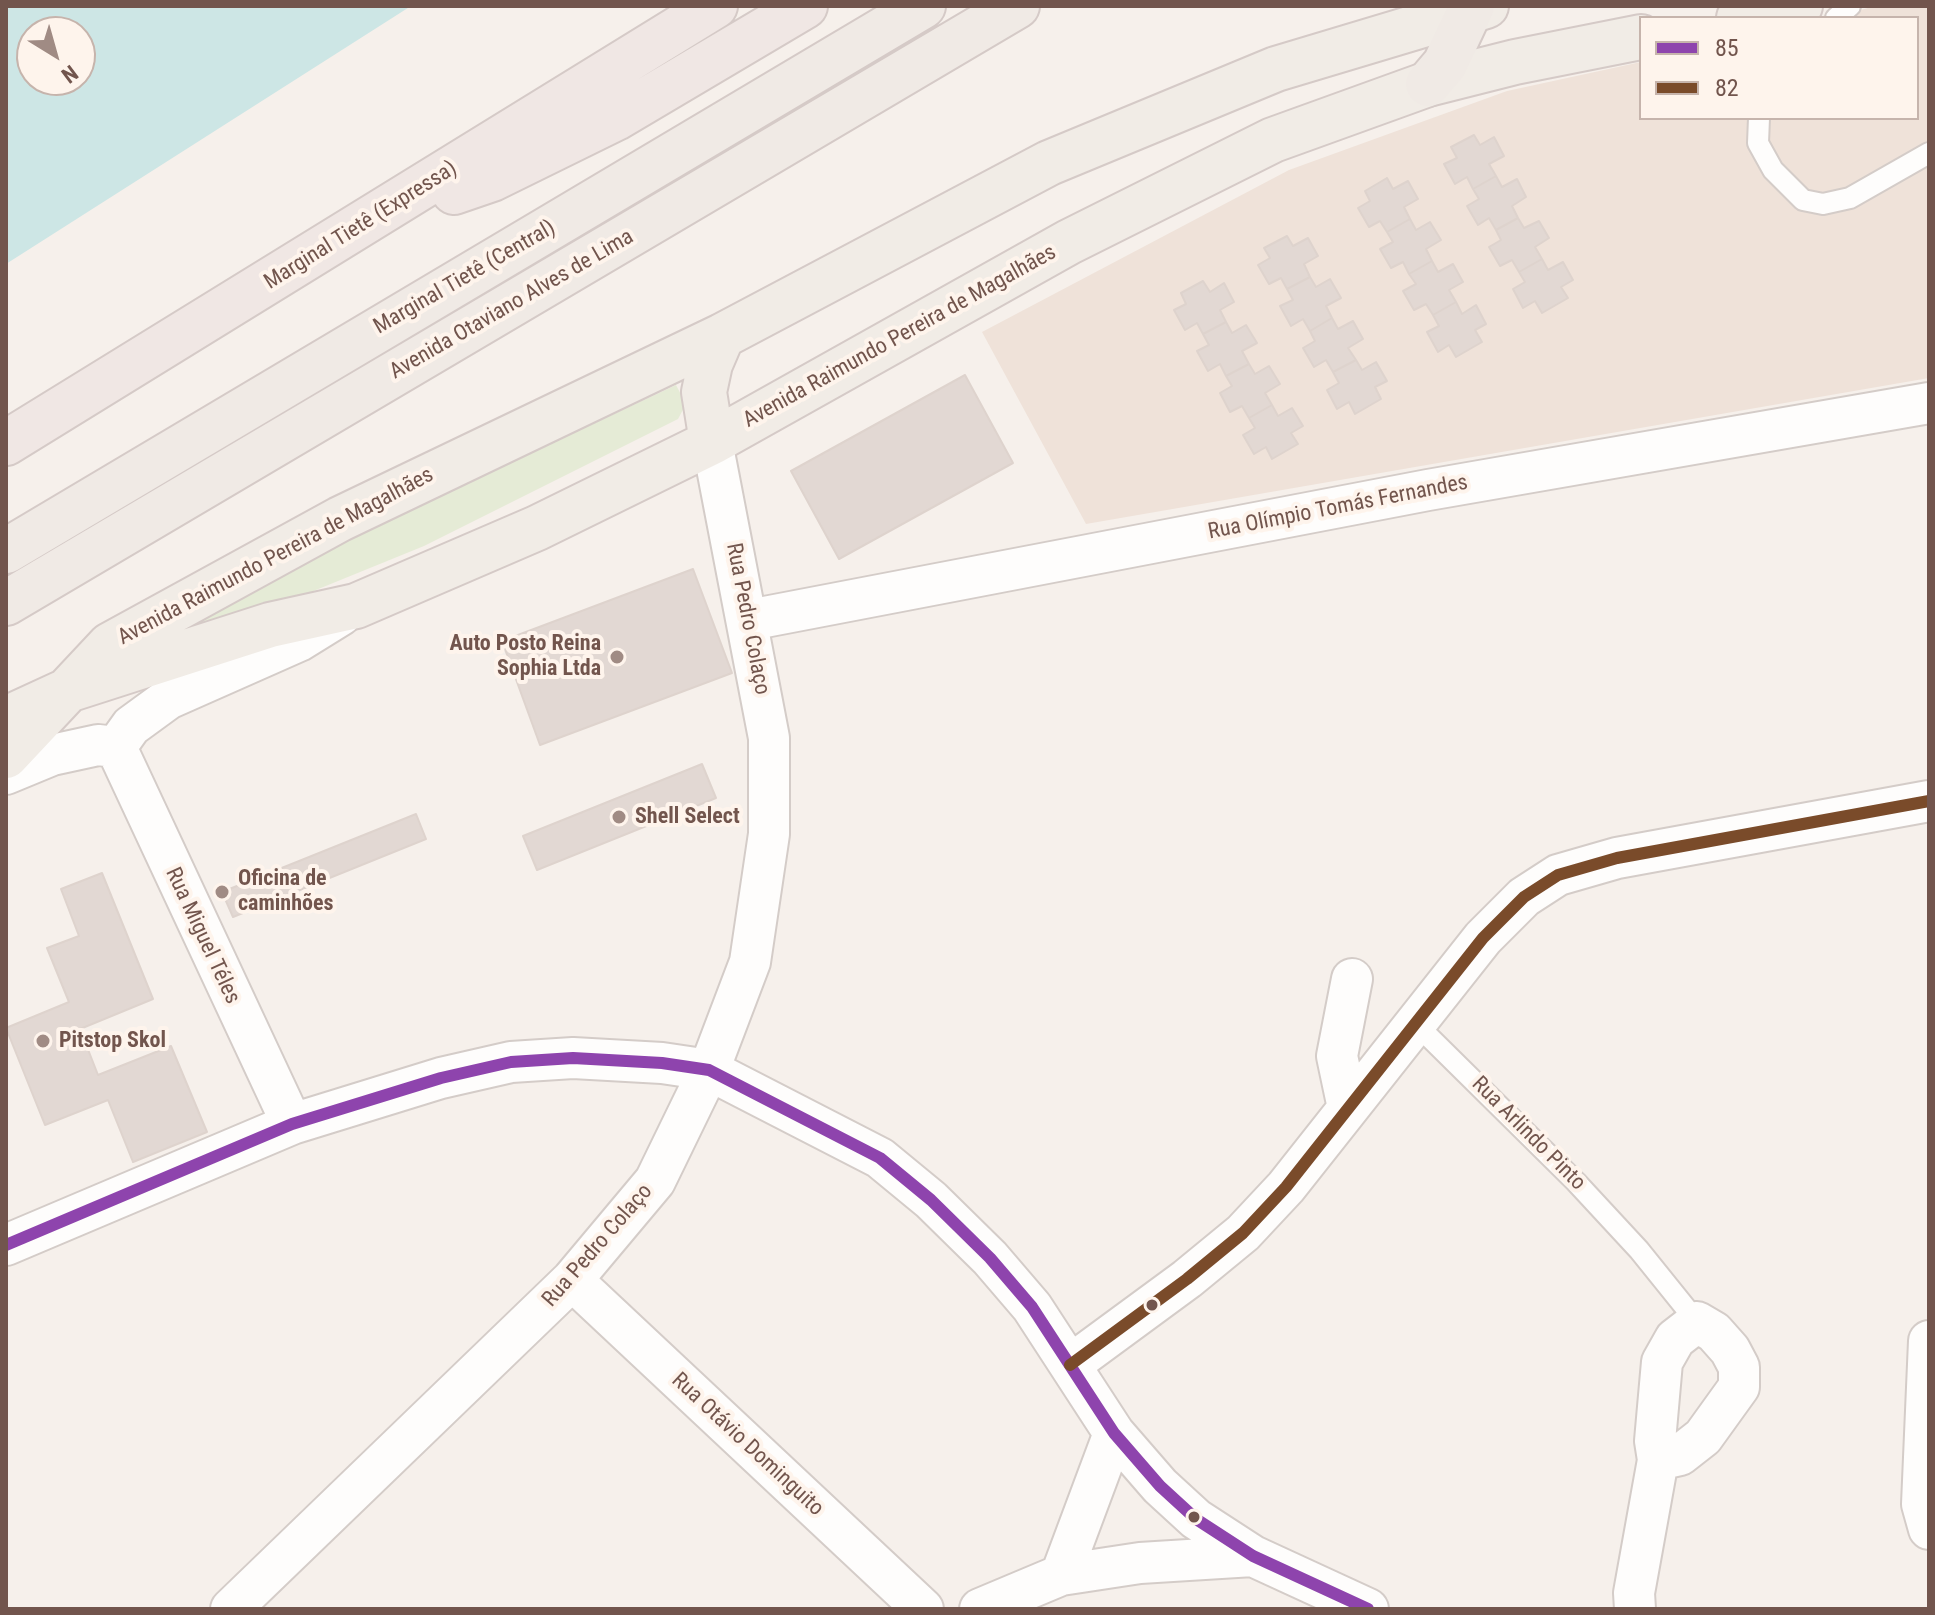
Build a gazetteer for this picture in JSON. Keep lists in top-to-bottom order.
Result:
{
  "streets": {
    "highway": ["Marginal Tietê (Expressa)", "Marginal Tietê (Central)", "Avenida Otaviano Alves de Lima"],
    "main road": ["Avenida Raimundo Pereira de Magalhães"],
    "street": [
      "Rua Olímpio Tomás Fernandes",
      "Rua Pedro Colaço",
      "Rua Miguel Téles",
      "Rua Otávio Dominguito"
    ],
    "lane": ["Rua Arlindo Pinto"]
  },
  "crossings": [
    ["Avenida Raimundo Pereira de Magalhães", "Rua Pedro Colaço"],
    ["Rua Olímpio Tomás Fernandes", "Rua Pedro Colaço"],
    ["Rua Pedro Colaço", "Rua Otávio Dominguito"]
  ],
  "places": [
    "Auto Posto Reina Sophia Ltda",
    "Shell Select",
    "Oficina de caminhões",
    "Pitstop Skol"
  ],
  "lines": ["transit line 82", "transit line 85"],
  "legend": ["85", "82"],
  "north": "bottom right"
}
